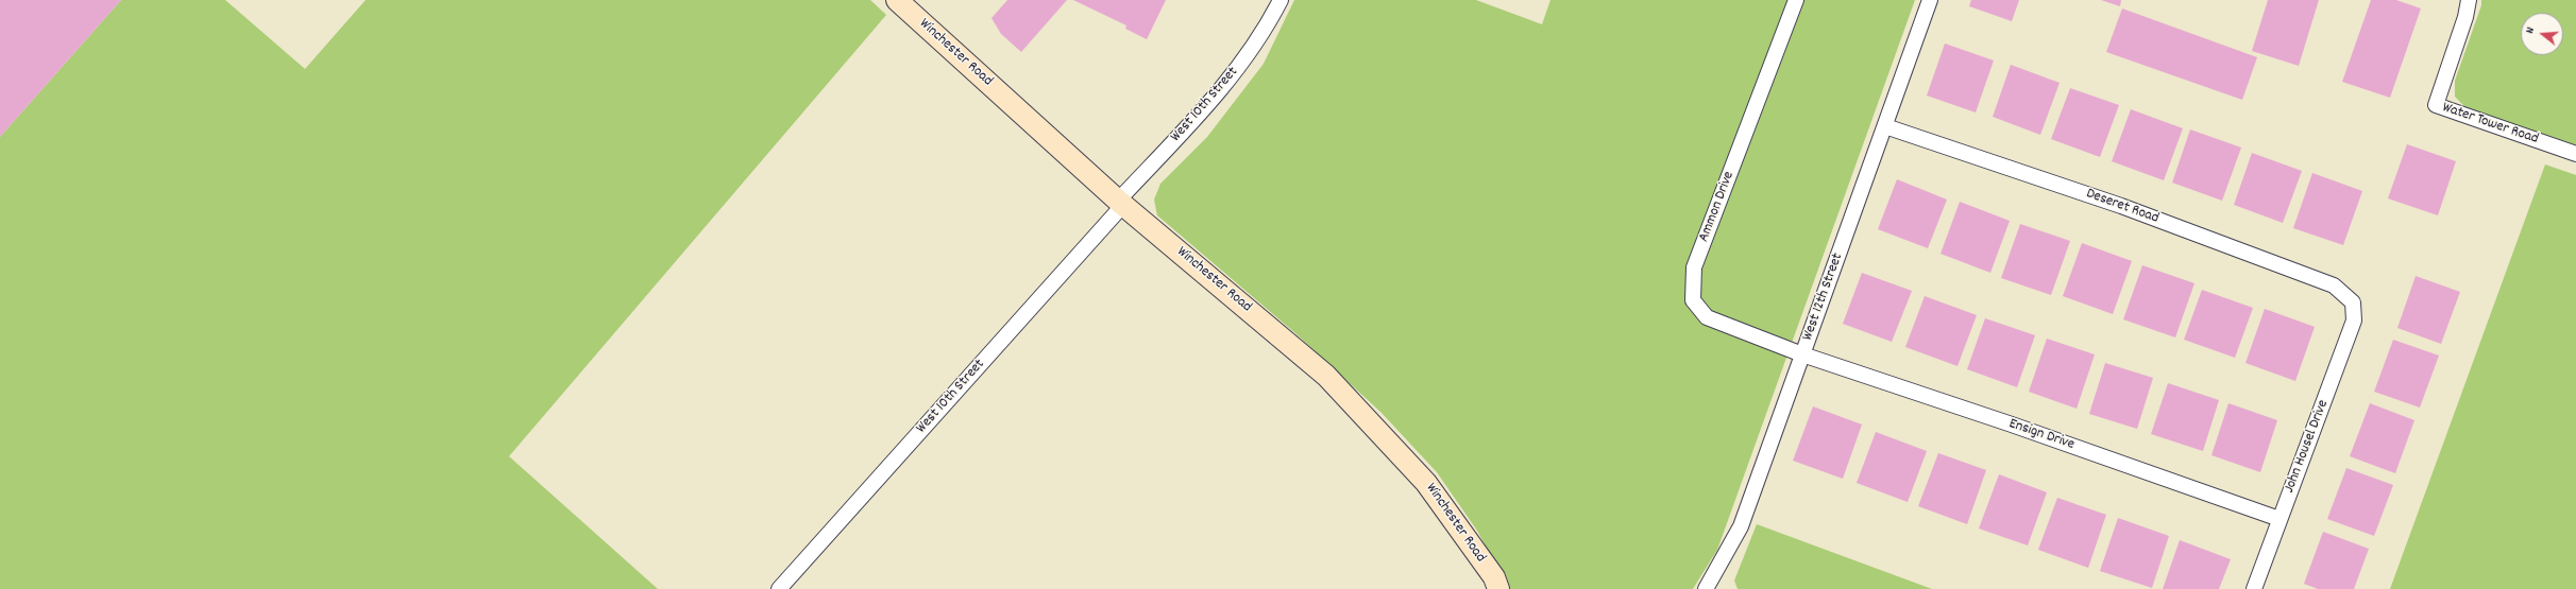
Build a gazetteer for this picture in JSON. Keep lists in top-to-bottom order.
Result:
{
  "streets": {
    "street": [
      "Winchester Road",
      "West 10th Street",
      "Water Tower Road",
      "Ammon Drive",
      "Deseret Road",
      "West 12th Street",
      "Ensign Drive",
      "John Housel Drive"
    ]
  },
  "crossings": [
    ["Winchester Road", "West 10th Street"],
    ["Ammon Drive", "West 12th Street"],
    ["Ammon Drive", "Ensign Drive"],
    ["Deseret Road", "West 12th Street"],
    ["Deseret Road", "John Housel Drive"],
    ["West 12th Street", "Ensign Drive"],
    ["Ensign Drive", "John Housel Drive"]
  ],
  "north": "left"
}
